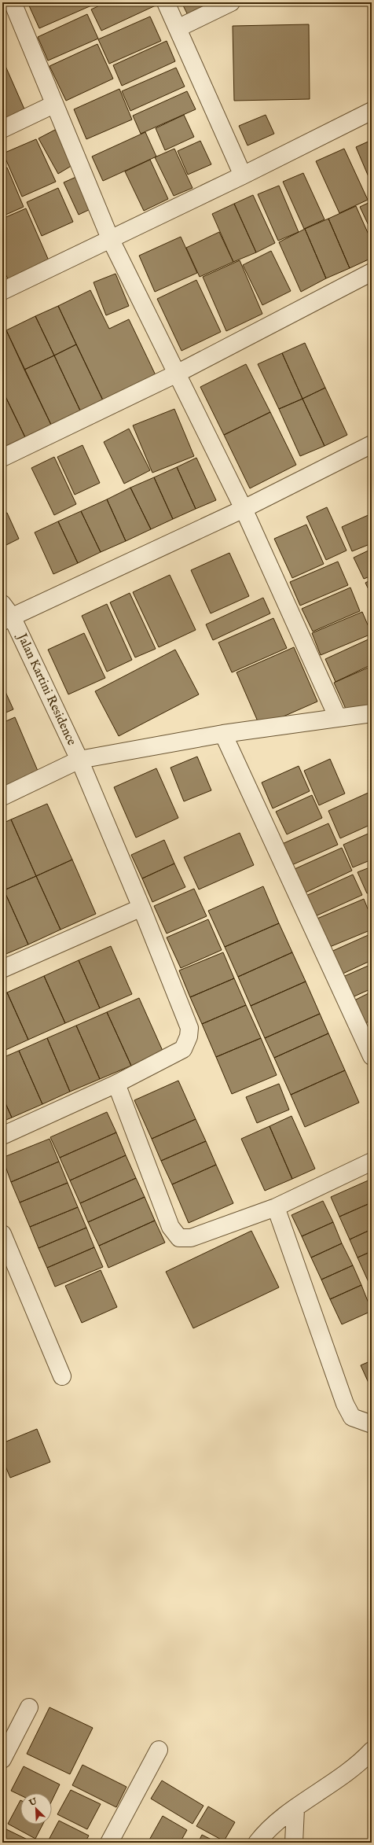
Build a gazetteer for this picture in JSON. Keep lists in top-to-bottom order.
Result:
{
  "streets": {
    "street": ["Jalan Kartini Residence"]
  },
  "north": "top left"
}
